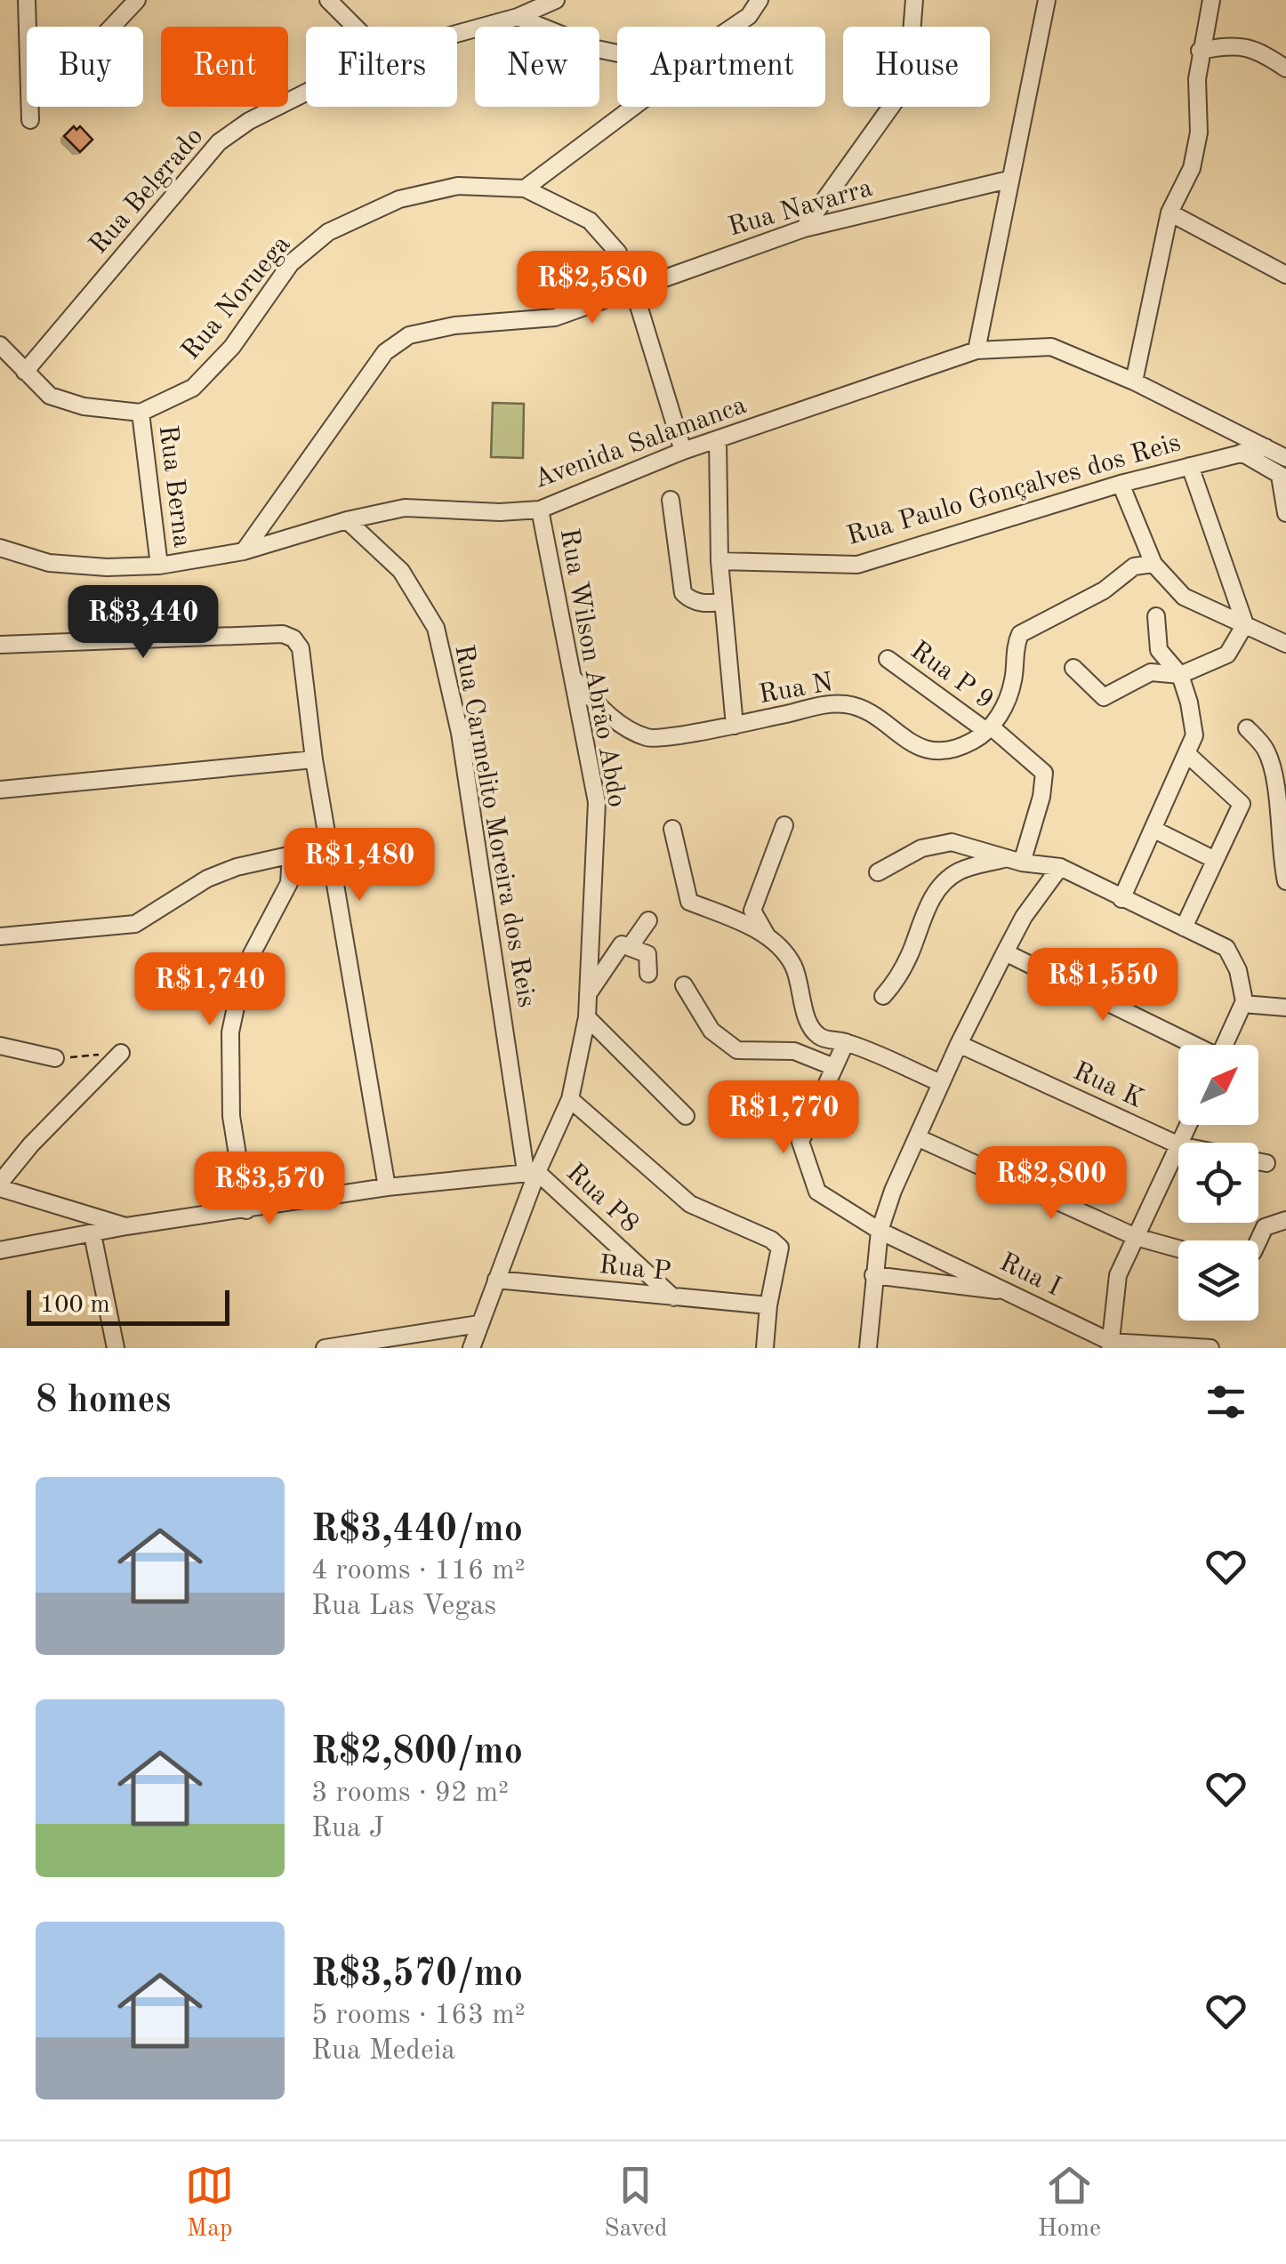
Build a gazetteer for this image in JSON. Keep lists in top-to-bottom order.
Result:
{
  "streets": {
    "street": [
      "Rua Belgrado",
      "Rua Navarra",
      "Rua Noruega",
      "Avenida Salamanca",
      "Rua Berna",
      "Rua Paulo Gonçalves dos Reis",
      "Rua Wilson Abrão Abdo",
      "Rua P 9",
      "Rua N",
      "Rua Carmelito Moreira dos Reis",
      "Rua K",
      "Rua P8",
      "Rua P",
      "Rua I"
    ]
  },
  "crossings": [
    ["Rua Navarra", "Rua Noruega"],
    ["Rua Navarra", "Avenida Salamanca"],
    ["Rua Noruega", "Avenida Salamanca"],
    ["Rua Noruega", "Rua Berna"],
    ["Avenida Salamanca", "Rua Berna"],
    ["Avenida Salamanca", "Rua Paulo Gonçalves dos Reis"],
    ["Avenida Salamanca", "Rua Wilson Abrão Abdo"],
    ["Avenida Salamanca", "Rua Carmelito Moreira dos Reis"],
    ["Rua Wilson Abrão Abdo", "Rua N"],
    ["Rua Wilson Abrão Abdo", "Rua Carmelito Moreira dos Reis"],
    ["Rua Wilson Abrão Abdo", "Rua P8"],
    ["Rua Wilson Abrão Abdo", "Rua P"],
    ["Rua P 9", "Rua N"],
    ["Rua Carmelito Moreira dos Reis", "Rua P8"],
    ["Rua P8", "Rua P"]
  ],
  "scale_bar": "100 m",
  "north": "top right",
  "page": {
    "chip": [
      "Buy",
      "Rent",
      "Filters",
      "New",
      "Apartment",
      "House"
    ],
    "price": [
      "R$2,580",
      "R$3,440",
      "R$1,480",
      "R$1,550",
      "R$1,740",
      "R$1,770",
      "R$2,800",
      "R$3,570"
    ],
    "scale": "100 m",
    "heading": "8 homes",
    "list": [
      {
        "name": "R$3,440/mo",
        "note": "4 rooms · 116 m² · Rua Las Vegas"
      },
      {
        "name": "R$2,800/mo",
        "note": "3 rooms · 92 m² · Rua J"
      },
      {
        "name": "R$3,570/mo",
        "note": "5 rooms · 163 m² · Rua Medeia"
      }
    ],
    "tabs": ["Map", "Saved", "Home"]
  }
}
